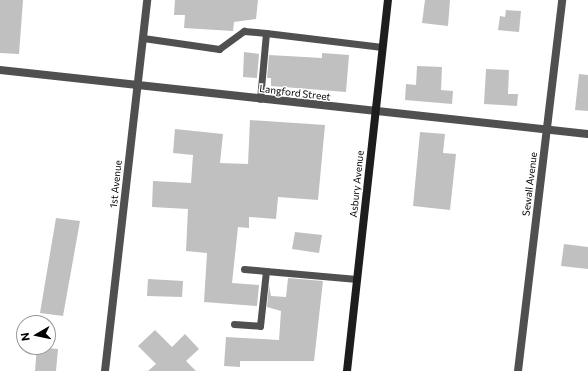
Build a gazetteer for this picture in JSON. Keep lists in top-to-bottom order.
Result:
{
  "streets": {
    "main road": ["Asbury Avenue"],
    "street": ["Langford Street", "1st Avenue", "Sewall Avenue"]
  },
  "crossings": [
    ["Langford Street", "1st Avenue"],
    ["Langford Street", "Asbury Avenue"],
    ["Langford Street", "Sewall Avenue"]
  ],
  "north": "left"
}
